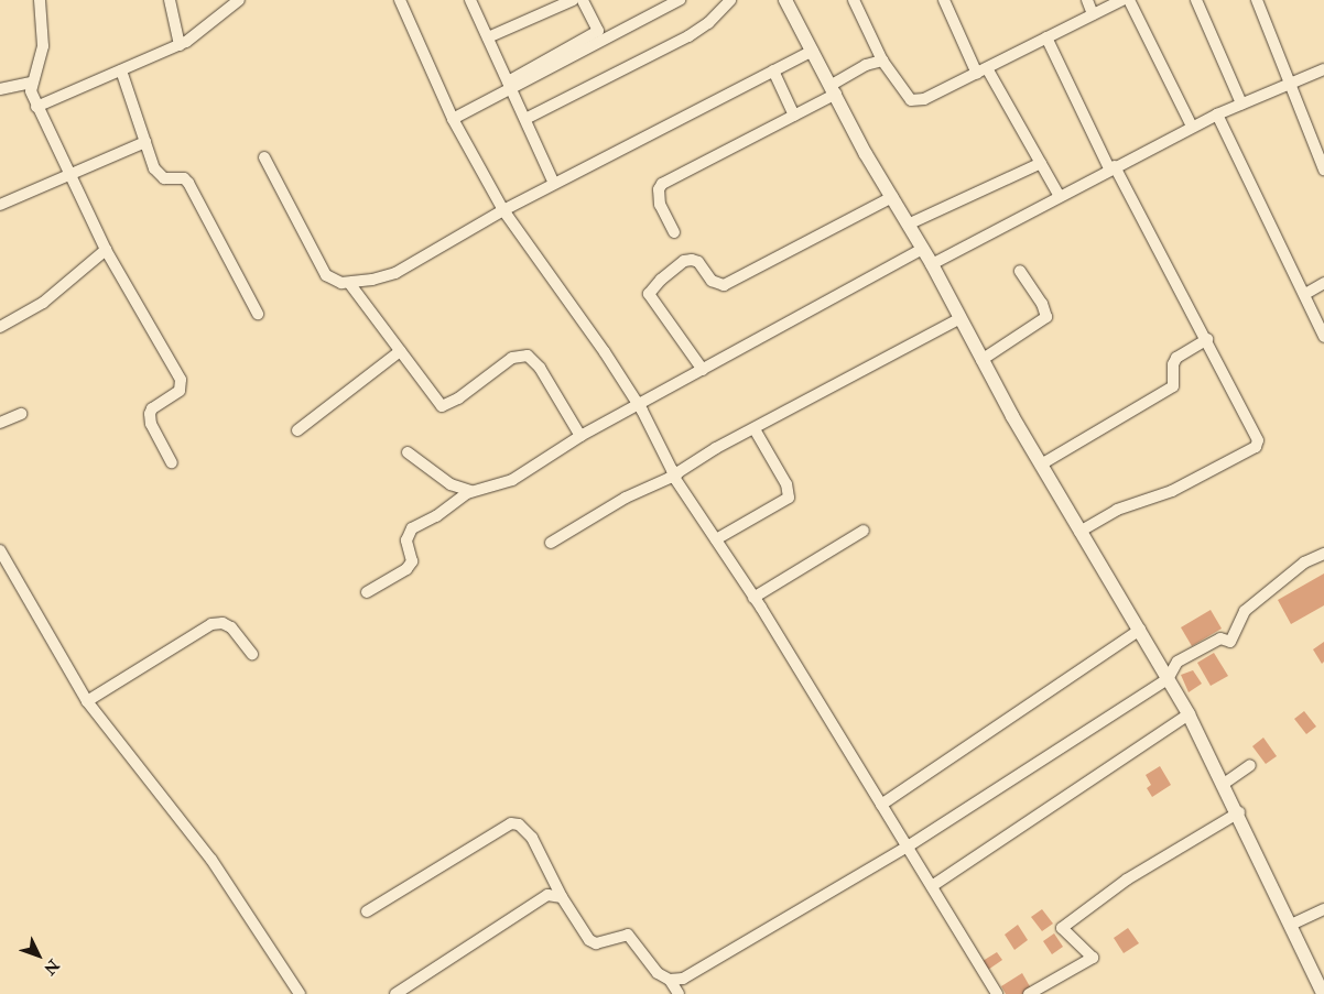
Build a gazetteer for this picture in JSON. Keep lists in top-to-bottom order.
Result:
{
  "north": "bottom right"
}
